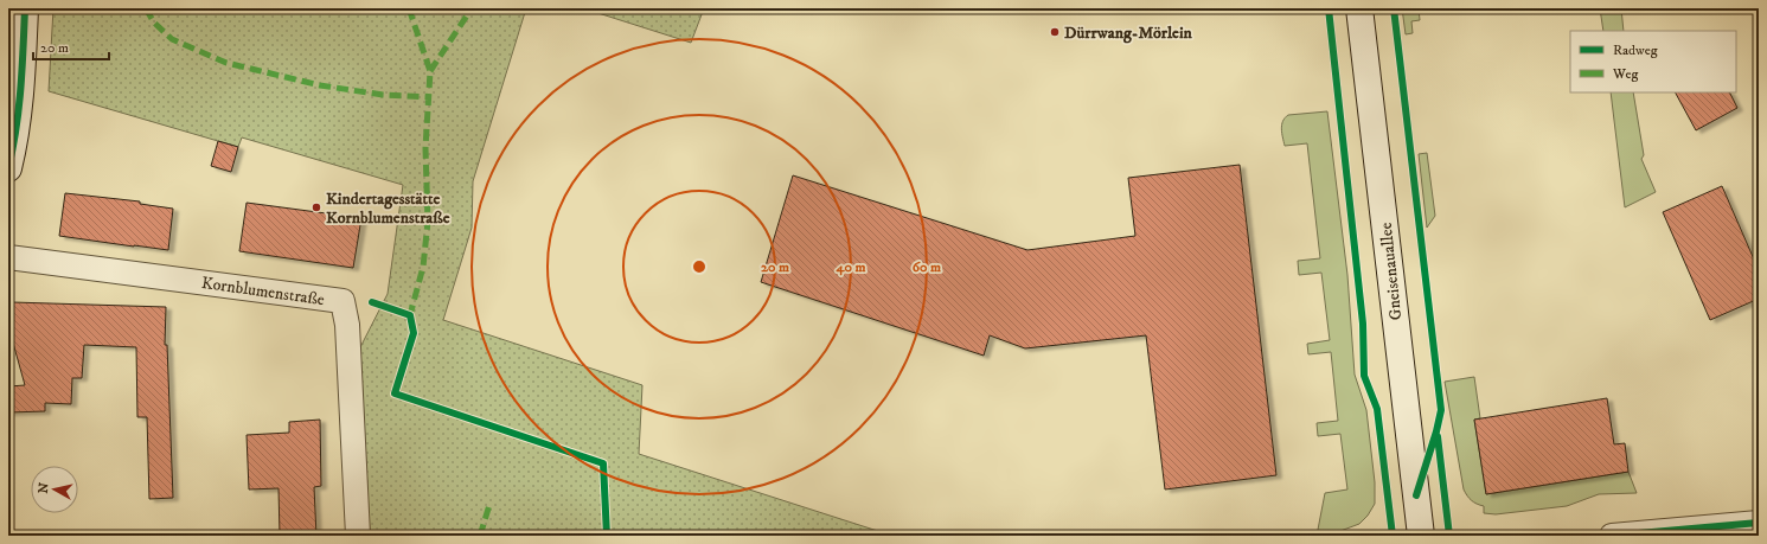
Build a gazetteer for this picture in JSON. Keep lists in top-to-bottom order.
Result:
{
  "streets": {
    "main road": ["Gneisenauallee"],
    "street": ["Kornblumenstraße"]
  },
  "places": ["Dürrwang-Mörlein", "Kindertagesstätte Kornblumenstraße"],
  "legend": ["Radweg", "Weg"],
  "scale_bar": "20 m",
  "north": "left",
  "rings": ["20 m", "40 m", "60 m"]
}
